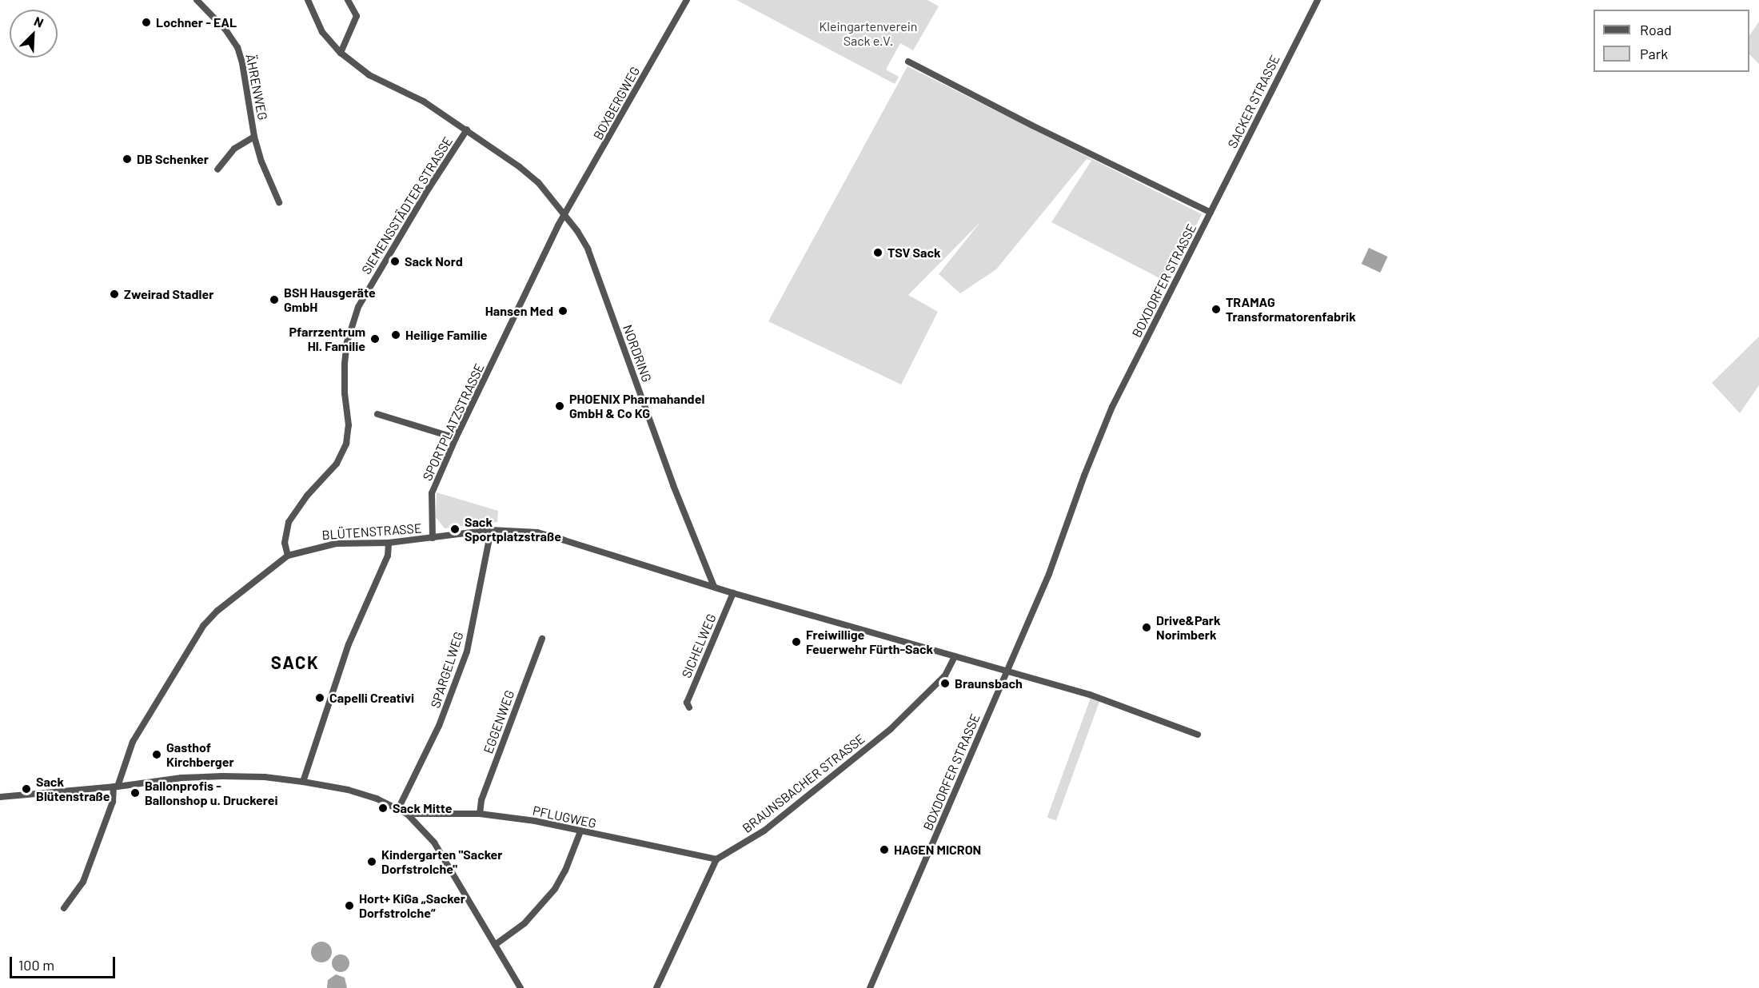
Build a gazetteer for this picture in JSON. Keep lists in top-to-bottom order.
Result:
{
  "streets": {
    "street": [
      "ÄHRENWEG",
      "SACKER STRASSE",
      "BOXBERGWEG",
      "SIEMENSSTÄDTER STRASSE",
      "BOXDORFER STRASSE",
      "NORDRING",
      "SPORTPLATZSTRASSE",
      "BLÜTENSTRASSE",
      "SICHELWEG",
      "SPARGELWEG",
      "EGGENWEG",
      "BRAUNSBACHER STRASSE",
      "PFLUGWEG"
    ]
  },
  "crossings": [
    ["SACKER STRASSE", "BOXDORFER STRASSE"],
    ["BOXBERGWEG", "NORDRING"],
    ["BOXBERGWEG", "SPORTPLATZSTRASSE"],
    ["SIEMENSSTÄDTER STRASSE", "NORDRING"],
    ["SIEMENSSTÄDTER STRASSE", "BLÜTENSTRASSE"],
    ["NORDRING", "SPORTPLATZSTRASSE"],
    ["NORDRING", "BLÜTENSTRASSE"],
    ["SPORTPLATZSTRASSE", "BLÜTENSTRASSE"],
    ["BLÜTENSTRASSE", "SPARGELWEG"],
    ["EGGENWEG", "PFLUGWEG"],
    ["BRAUNSBACHER STRASSE", "PFLUGWEG"]
  ],
  "districts": ["SACK"],
  "parks": ["Kleingartenverein Sack e.V."],
  "places": [
    "Lochner - EAL",
    "DB Schenker",
    "TSV Sack",
    "Sack Nord",
    "Zweirad Stadler",
    "BSH Hausgeräte GmbH",
    "TRAMAG Transformatorenfabrik",
    "Hansen Med",
    "Heilige Familie",
    "Pfarrzentrum Hl. Familie",
    "PHOENIX Pharmahandel GmbH & Co KG",
    "Sack Sportplatzstraße",
    "Drive&Park Norimberk",
    "Freiwillige Feuerwehr Fürth-Sack",
    "Braunsbach",
    "Capelli Creativi",
    "Gasthof Kirchberger",
    "Sack Blütenstraße",
    "Ballonprofis - Ballonshop u. Druckerei",
    "Sack Mitte",
    "HAGEN MICRON",
    "Kindergarten \"Sacker Dorfstrolche\"",
    "Hort+ KiGa „Sacker Dorfstrolche“"
  ],
  "legend": ["Road", "Park"],
  "scale_bar": "100 m",
  "north": "top right"
}
